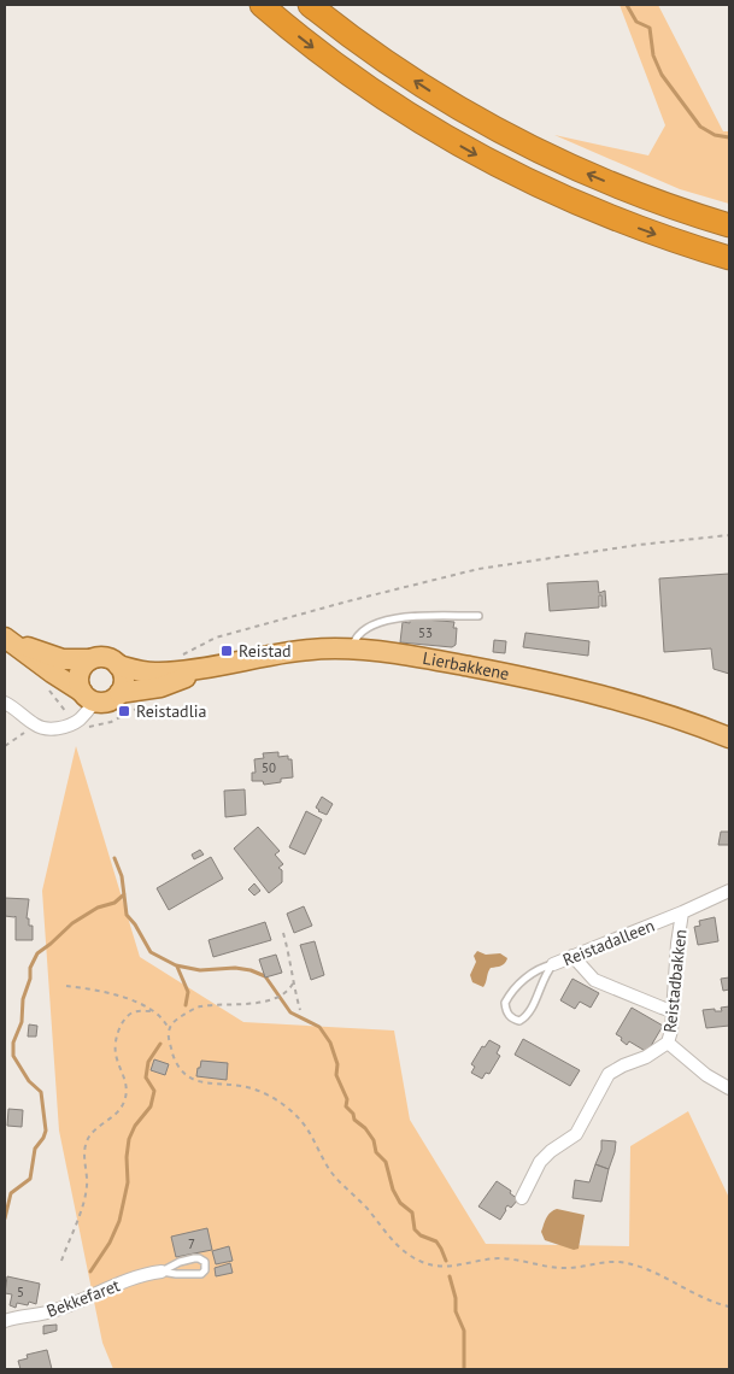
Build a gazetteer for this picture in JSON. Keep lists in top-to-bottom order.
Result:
{
  "streets": {
    "main road": ["Lierbakkene"],
    "street": ["Reistadalleen", "Reistadbakken", "Bekkefaret"]
  },
  "crossings": [
    ["Reistadalleen", "Reistadbakken"]
  ],
  "places": {
    "transit": ["Reistad", "Reistadlia"]
  },
  "house_numbers": [
    "53",
    "50",
    "7",
    "5"
  ]
}
